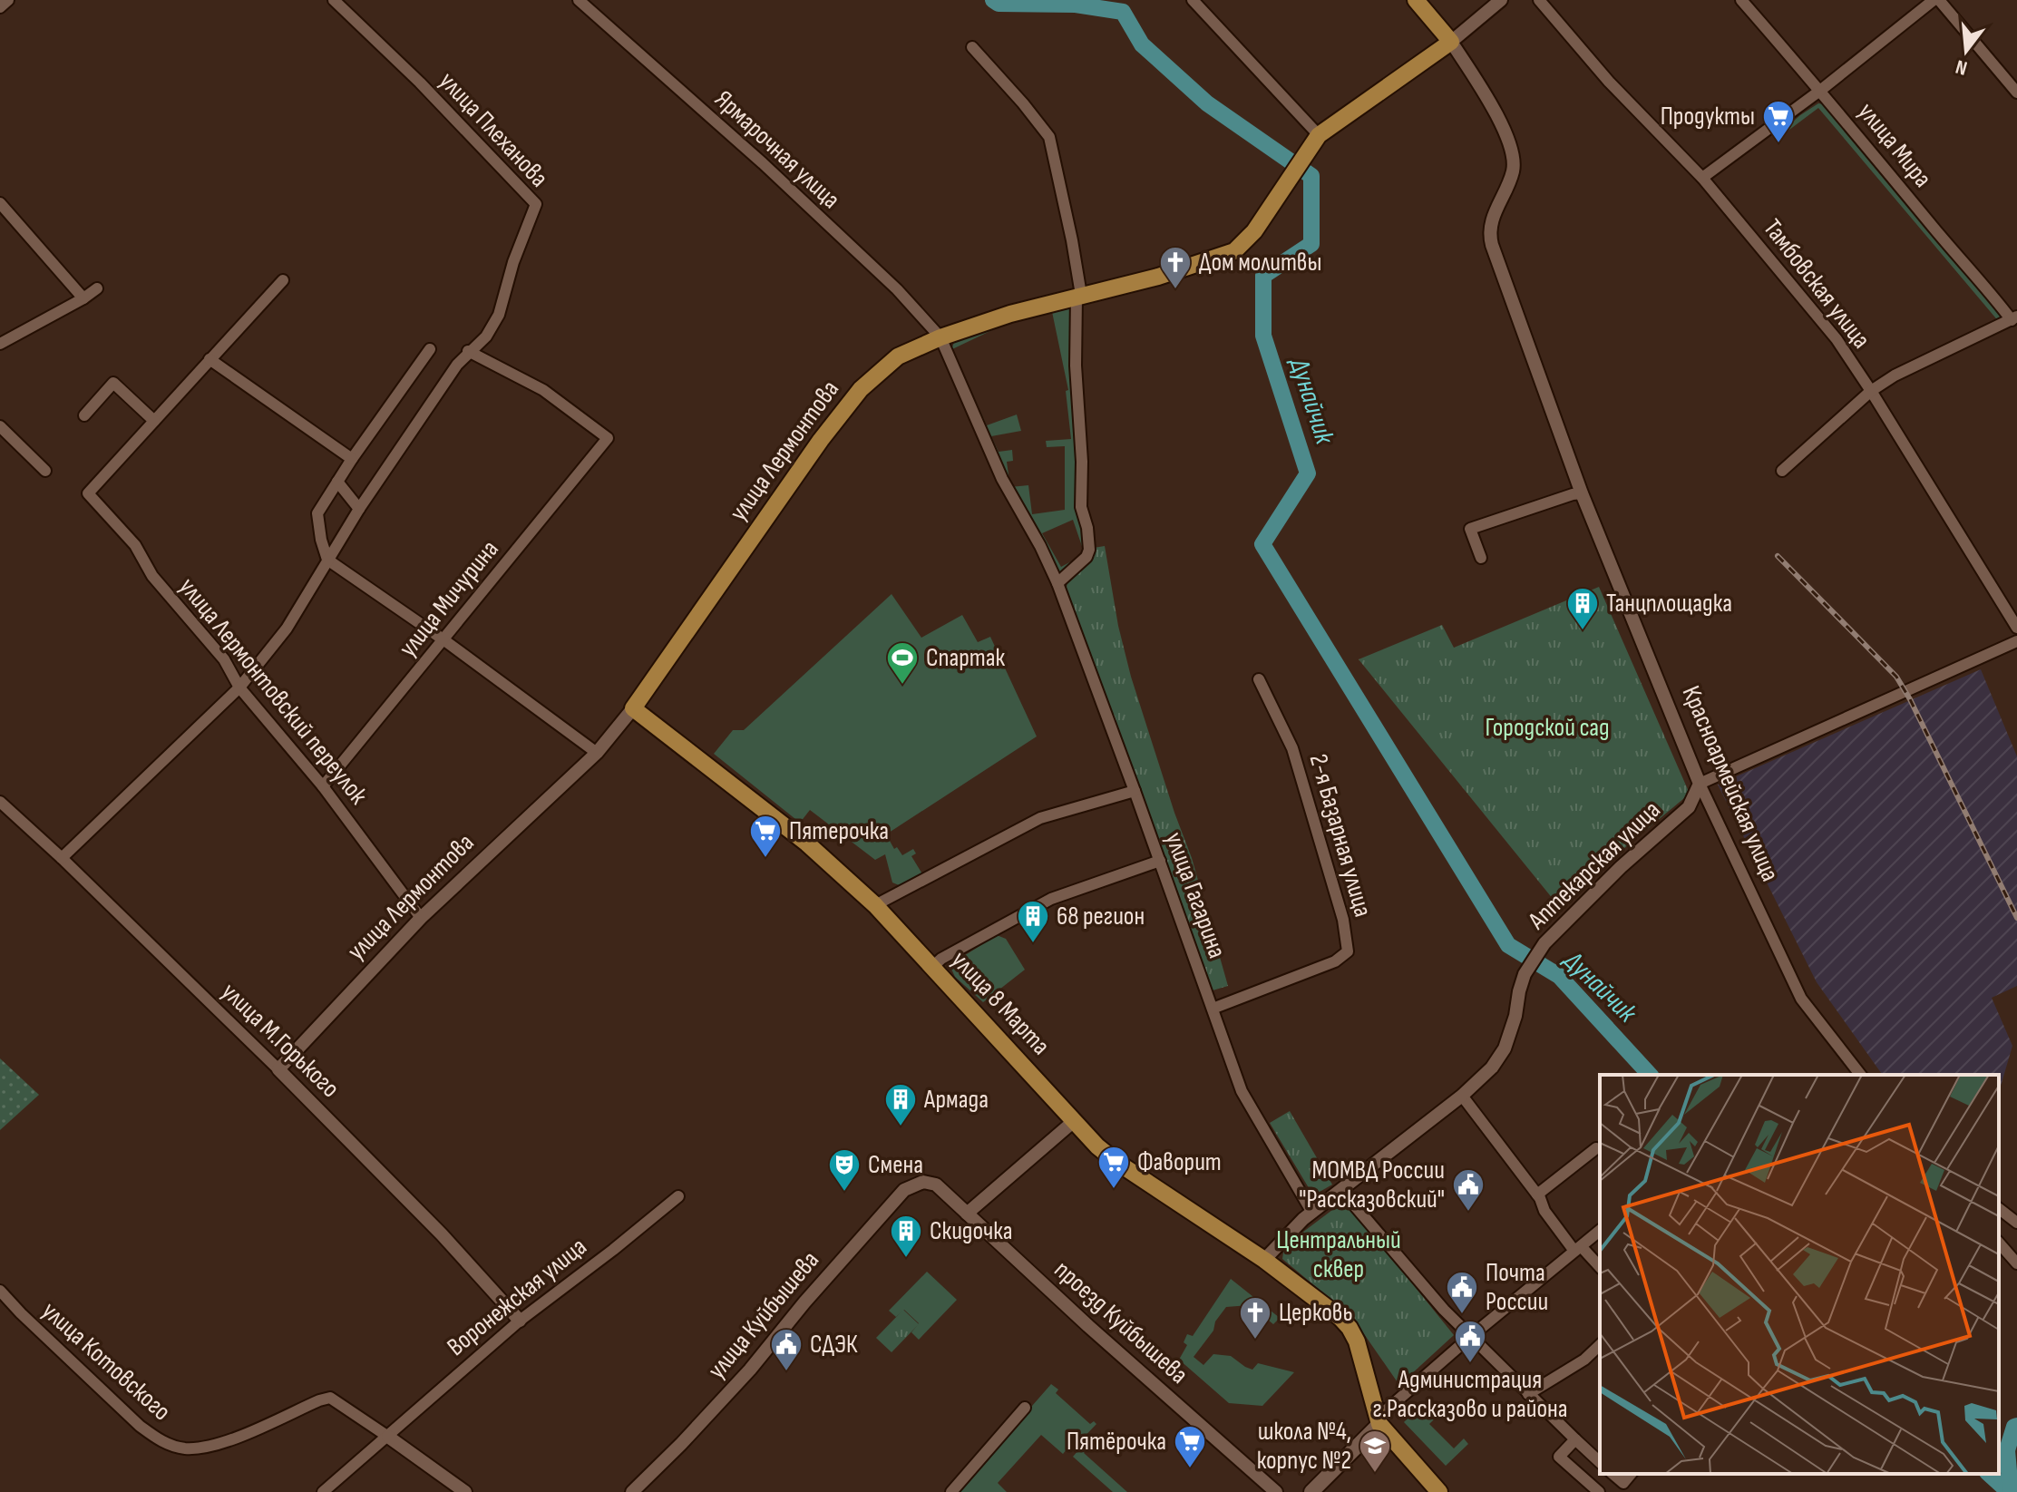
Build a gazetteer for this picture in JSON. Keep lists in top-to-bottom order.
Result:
{
  "streets": {
    "main road": ["улица Лермонтова", "Красноармейская улица", "улица 8 Марта"],
    "street": [
      "улица Плеханова",
      "улица Мира",
      "Ярмарочная улица",
      "Тамбовская улица",
      "улица Мичурина",
      "улица Лермонтовский переулок",
      "2-я Базарная улица",
      "Аптекарская улица",
      "улица Гагарина",
      "улица М.Горького",
      "Воронежская улица",
      "улица Куйбышева",
      "проезд Куйбышева",
      "улица Котовского"
    ]
  },
  "crossings": [
    ["улица Плеханова", "улица Мичурина"],
    ["Ярмарочная улица", "улица Лермонтова"],
    ["Ярмарочная улица", "улица Гагарина"],
    ["улица Лермонтова", "улица Лермонтовский переулок"],
    ["улица Лермонтова", "Красноармейская улица"],
    ["улица Лермонтова", "улица Гагарина"],
    ["улица Лермонтова", "улица 8 Марта"],
    ["улица Лермонтова", "улица М.Горького"],
    ["улица Мичурина", "улица Лермонтовский переулок"],
    ["Красноармейская улица", "Аптекарская улица"],
    ["2-я Базарная улица", "улица Гагарина"],
    ["Аптекарская улица", "улица Гагарина"],
    ["Аптекарская улица", "улица 8 Марта"],
    ["улица М.Горького", "Воронежская улица"],
    ["Воронежская улица", "улица Котовского"],
    ["улица Куйбышева", "проезд Куйбышева"]
  ],
  "water": ["Дунайчик"],
  "parks": ["Городской сад", "Центральный сквер"],
  "places": {
    "supermarket": [
      "Продукты",
      "Пятерочка",
      "Фаворит",
      "Пятёрочка"
    ],
    "church": ["Дом молитвы", "Церковь"],
    "building": [
      "Танцплощадка",
      "68 регион",
      "Армада",
      "Скидочка"
    ],
    "sports": ["Спартак"],
    "theatre": ["Смена"],
    "public building": [
      "МОМВД России \"Рассказовский\"",
      "Почта России",
      "Администрация г.Рассказово и района",
      "СДЭК"
    ],
    "school or university": ["школа №4, корпус №2"]
  },
  "north": "bottom"
}
